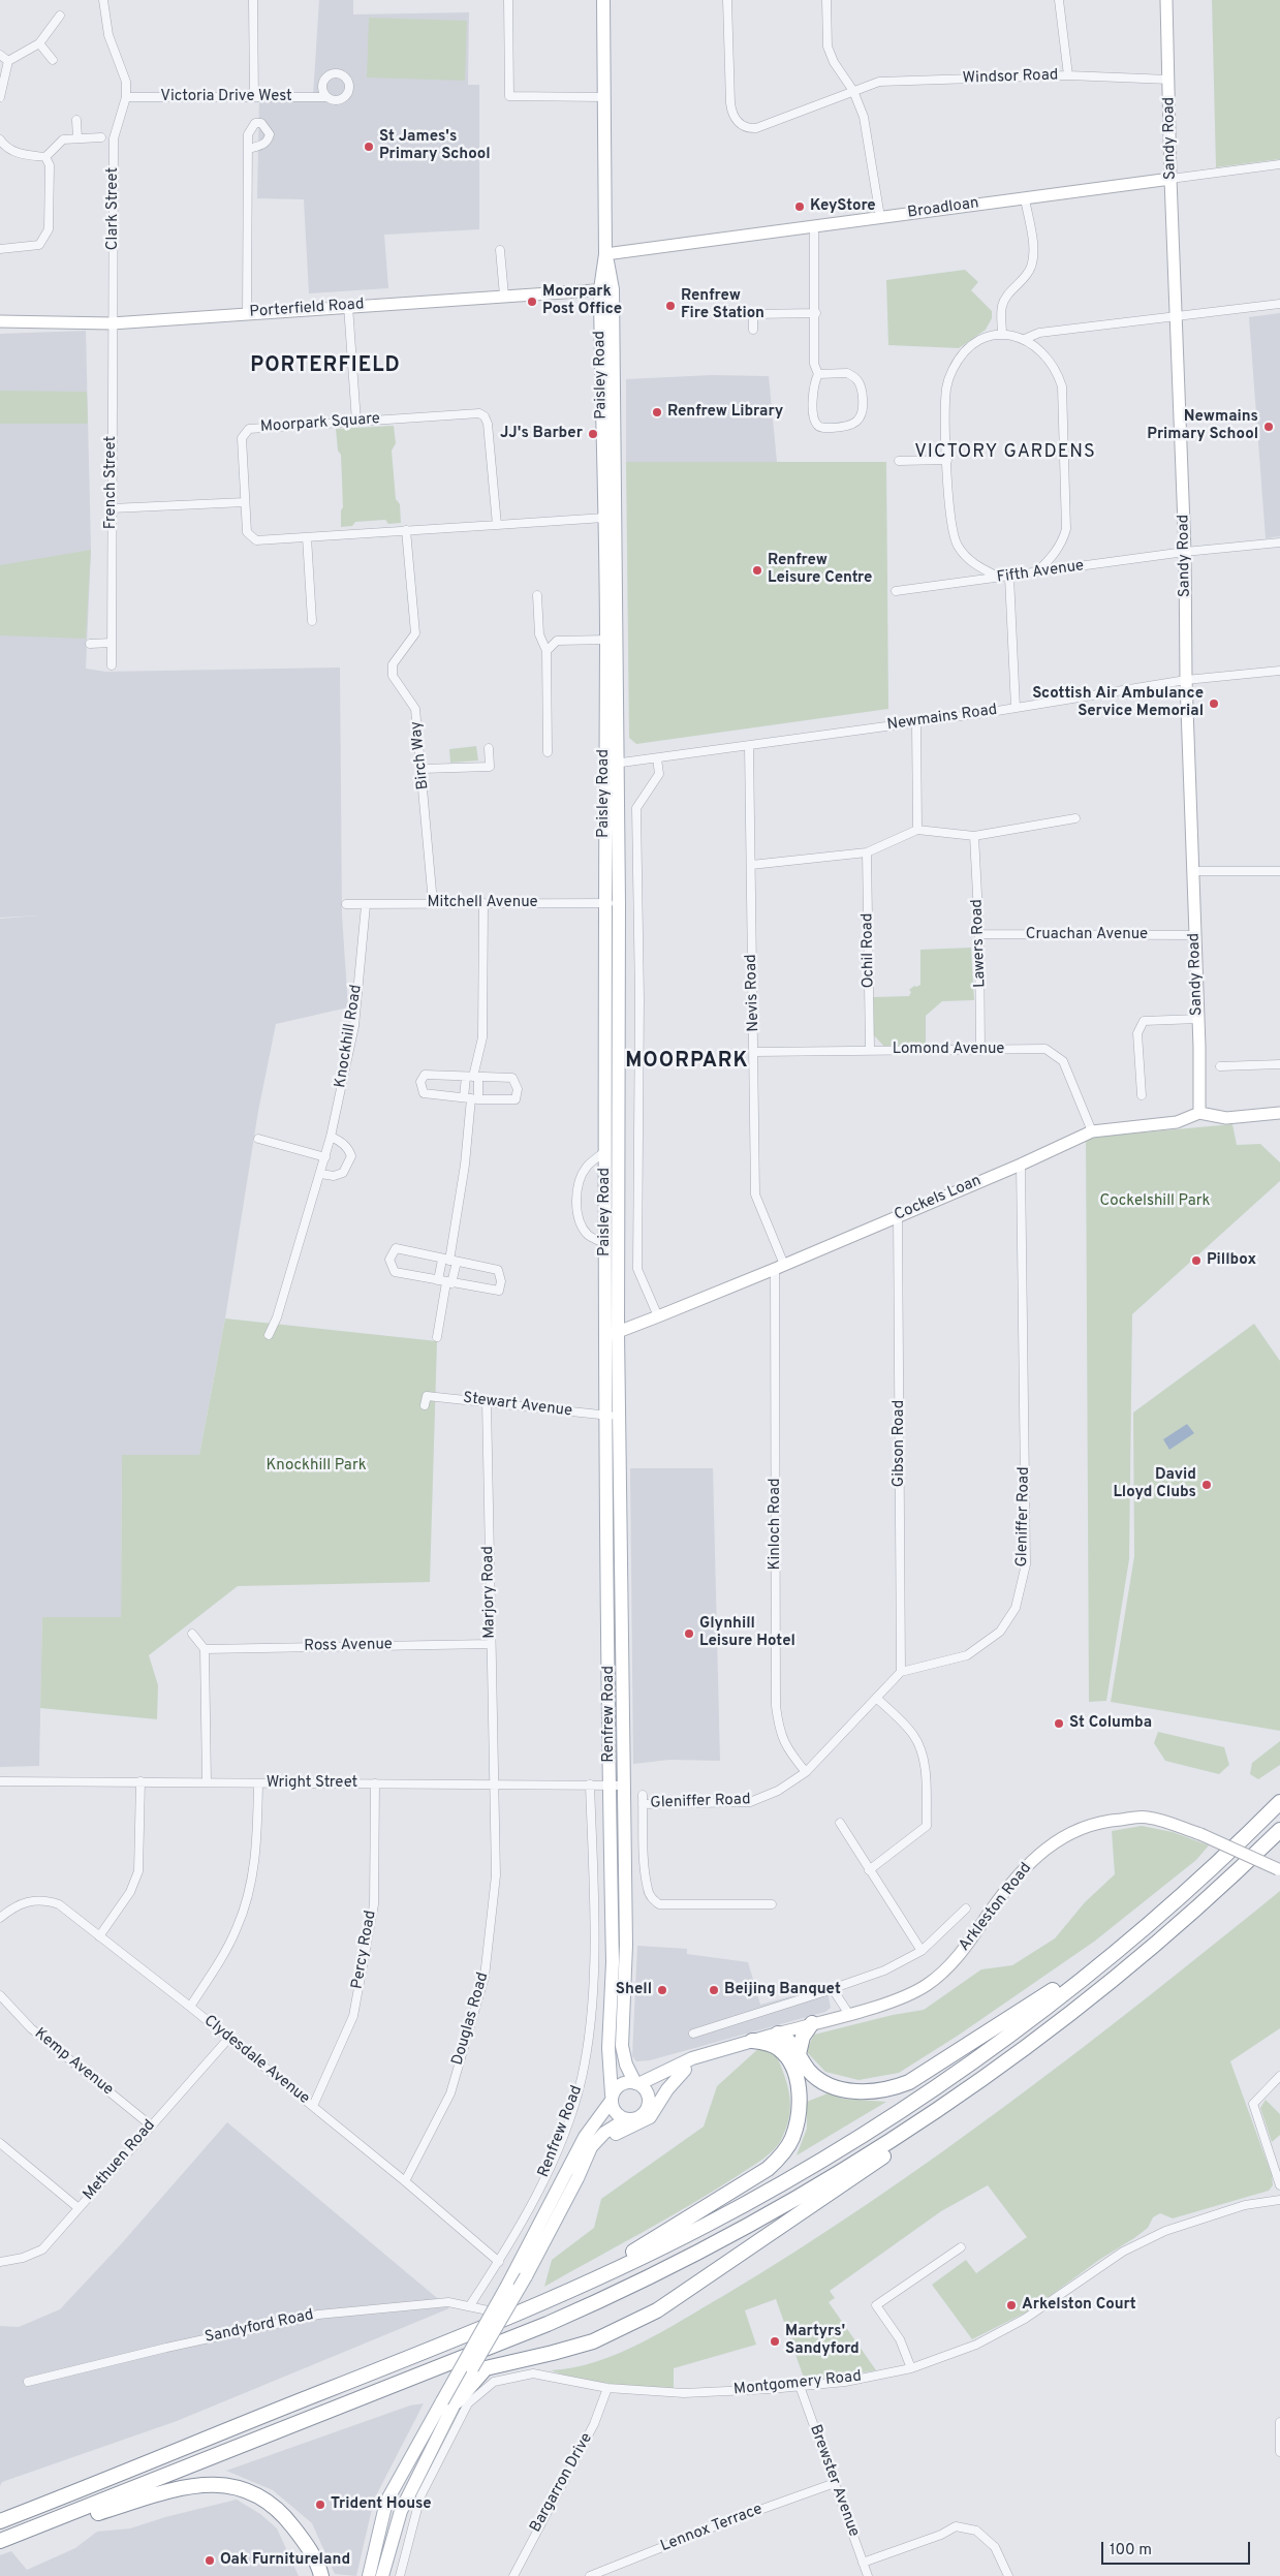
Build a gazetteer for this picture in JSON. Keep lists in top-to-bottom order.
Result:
{
  "streets": {
    "main road": ["Paisley Road", "Renfrew Road", "Arkleston Road"],
    "street": [
      "Windsor Road",
      "Victoria Drive West",
      "Sandy Road",
      "Clark Street",
      "Broadloan",
      "Porterfield Road",
      "Moorpark Square",
      "French Street",
      "Fifth Avenue",
      "Newmains Road",
      "Birch Way",
      "Mitchell Avenue",
      "Cruachan Avenue",
      "Lawers Road",
      "Ochil Road",
      "Nevis Road",
      "Knockhill Road",
      "Lomond Avenue",
      "Cockels Loan",
      "Stewart Avenue",
      "Gibson Road",
      "Gleniffer Road",
      "Kinloch Road",
      "Marjory Road",
      "Ross Avenue",
      "Wright Street",
      "Percy Road",
      "Douglas Road",
      "Clydesdale Avenue",
      "Kemp Avenue",
      "Methuen Road",
      "Sandyford Road",
      "Montgomery Road",
      "Brewster Avenue",
      "Bargarron Drive",
      "Lennox Terrace"
    ]
  },
  "crossings": [
    ["Windsor Road", "Sandy Road"],
    ["Victoria Drive West", "Clark Street"],
    ["Sandy Road", "Broadloan"],
    ["Sandy Road", "Fifth Avenue"],
    ["Sandy Road", "Newmains Road"],
    ["Sandy Road", "Cruachan Avenue"],
    ["Sandy Road", "Cockels Loan"],
    ["Clark Street", "Porterfield Road"],
    ["Clark Street", "French Street"],
    ["Broadloan", "Paisley Road"],
    ["Porterfield Road", "Paisley Road"],
    ["Porterfield Road", "French Street"],
    ["Paisley Road", "Moorpark Square"],
    ["Paisley Road", "Newmains Road"],
    ["Paisley Road", "Mitchell Avenue"],
    ["Paisley Road", "Cockels Loan"],
    ["Paisley Road", "Renfrew Road"],
    ["Moorpark Square", "Birch Way"],
    ["Newmains Road", "Nevis Road"],
    ["Birch Way", "Mitchell Avenue"],
    ["Mitchell Avenue", "Knockhill Road"],
    ["Cruachan Avenue", "Lawers Road"],
    ["Lawers Road", "Lomond Avenue"],
    ["Ochil Road", "Lomond Avenue"],
    ["Nevis Road", "Lomond Avenue"],
    ["Nevis Road", "Cockels Loan"],
    ["Nevis Road", "Kinloch Road"],
    ["Lomond Avenue", "Cockels Loan"],
    ["Cockels Loan", "Gibson Road"],
    ["Cockels Loan", "Gleniffer Road"],
    ["Cockels Loan", "Kinloch Road"],
    ["Cockels Loan", "Renfrew Road"],
    ["Stewart Avenue", "Marjory Road"],
    ["Stewart Avenue", "Renfrew Road"],
    ["Gibson Road", "Gleniffer Road"],
    ["Gleniffer Road", "Kinloch Road"],
    ["Marjory Road", "Ross Avenue"],
    ["Marjory Road", "Wright Street"],
    ["Marjory Road", "Douglas Road"],
    ["Renfrew Road", "Wright Street"],
    ["Renfrew Road", "Arkleston Road"],
    ["Renfrew Road", "Clydesdale Avenue"],
    ["Renfrew Road", "Sandyford Road"],
    ["Wright Street", "Percy Road"],
    ["Wright Street", "Douglas Road"],
    ["Percy Road", "Clydesdale Avenue"],
    ["Douglas Road", "Clydesdale Avenue"],
    ["Clydesdale Avenue", "Methuen Road"],
    ["Kemp Avenue", "Methuen Road"],
    ["Montgomery Road", "Brewster Avenue"],
    ["Montgomery Road", "Bargarron Drive"],
    ["Brewster Avenue", "Lennox Terrace"]
  ],
  "districts": ["PORTERFIELD", "VICTORY GARDENS", "MOORPARK"],
  "parks": ["Cockelshill Park", "Knockhill Park"],
  "places": [
    "St James's Primary School",
    "KeyStore",
    "Moorpark Post Office",
    "Renfrew Fire Station",
    "Renfrew Library",
    "Newmains Primary School",
    "JJ's Barber",
    "Renfrew Leisure Centre",
    "Scottish Air Ambulance Service Memorial",
    "Pillbox",
    "David Lloyd Clubs",
    "Glynhill Leisure Hotel",
    "St Columba",
    "Shell",
    "Beijing Banquet",
    "Arkelston Court",
    "Martyrs' Sandyford",
    "Trident House",
    "Oak Furnitureland"
  ],
  "scale_bar": "100 m"
}
